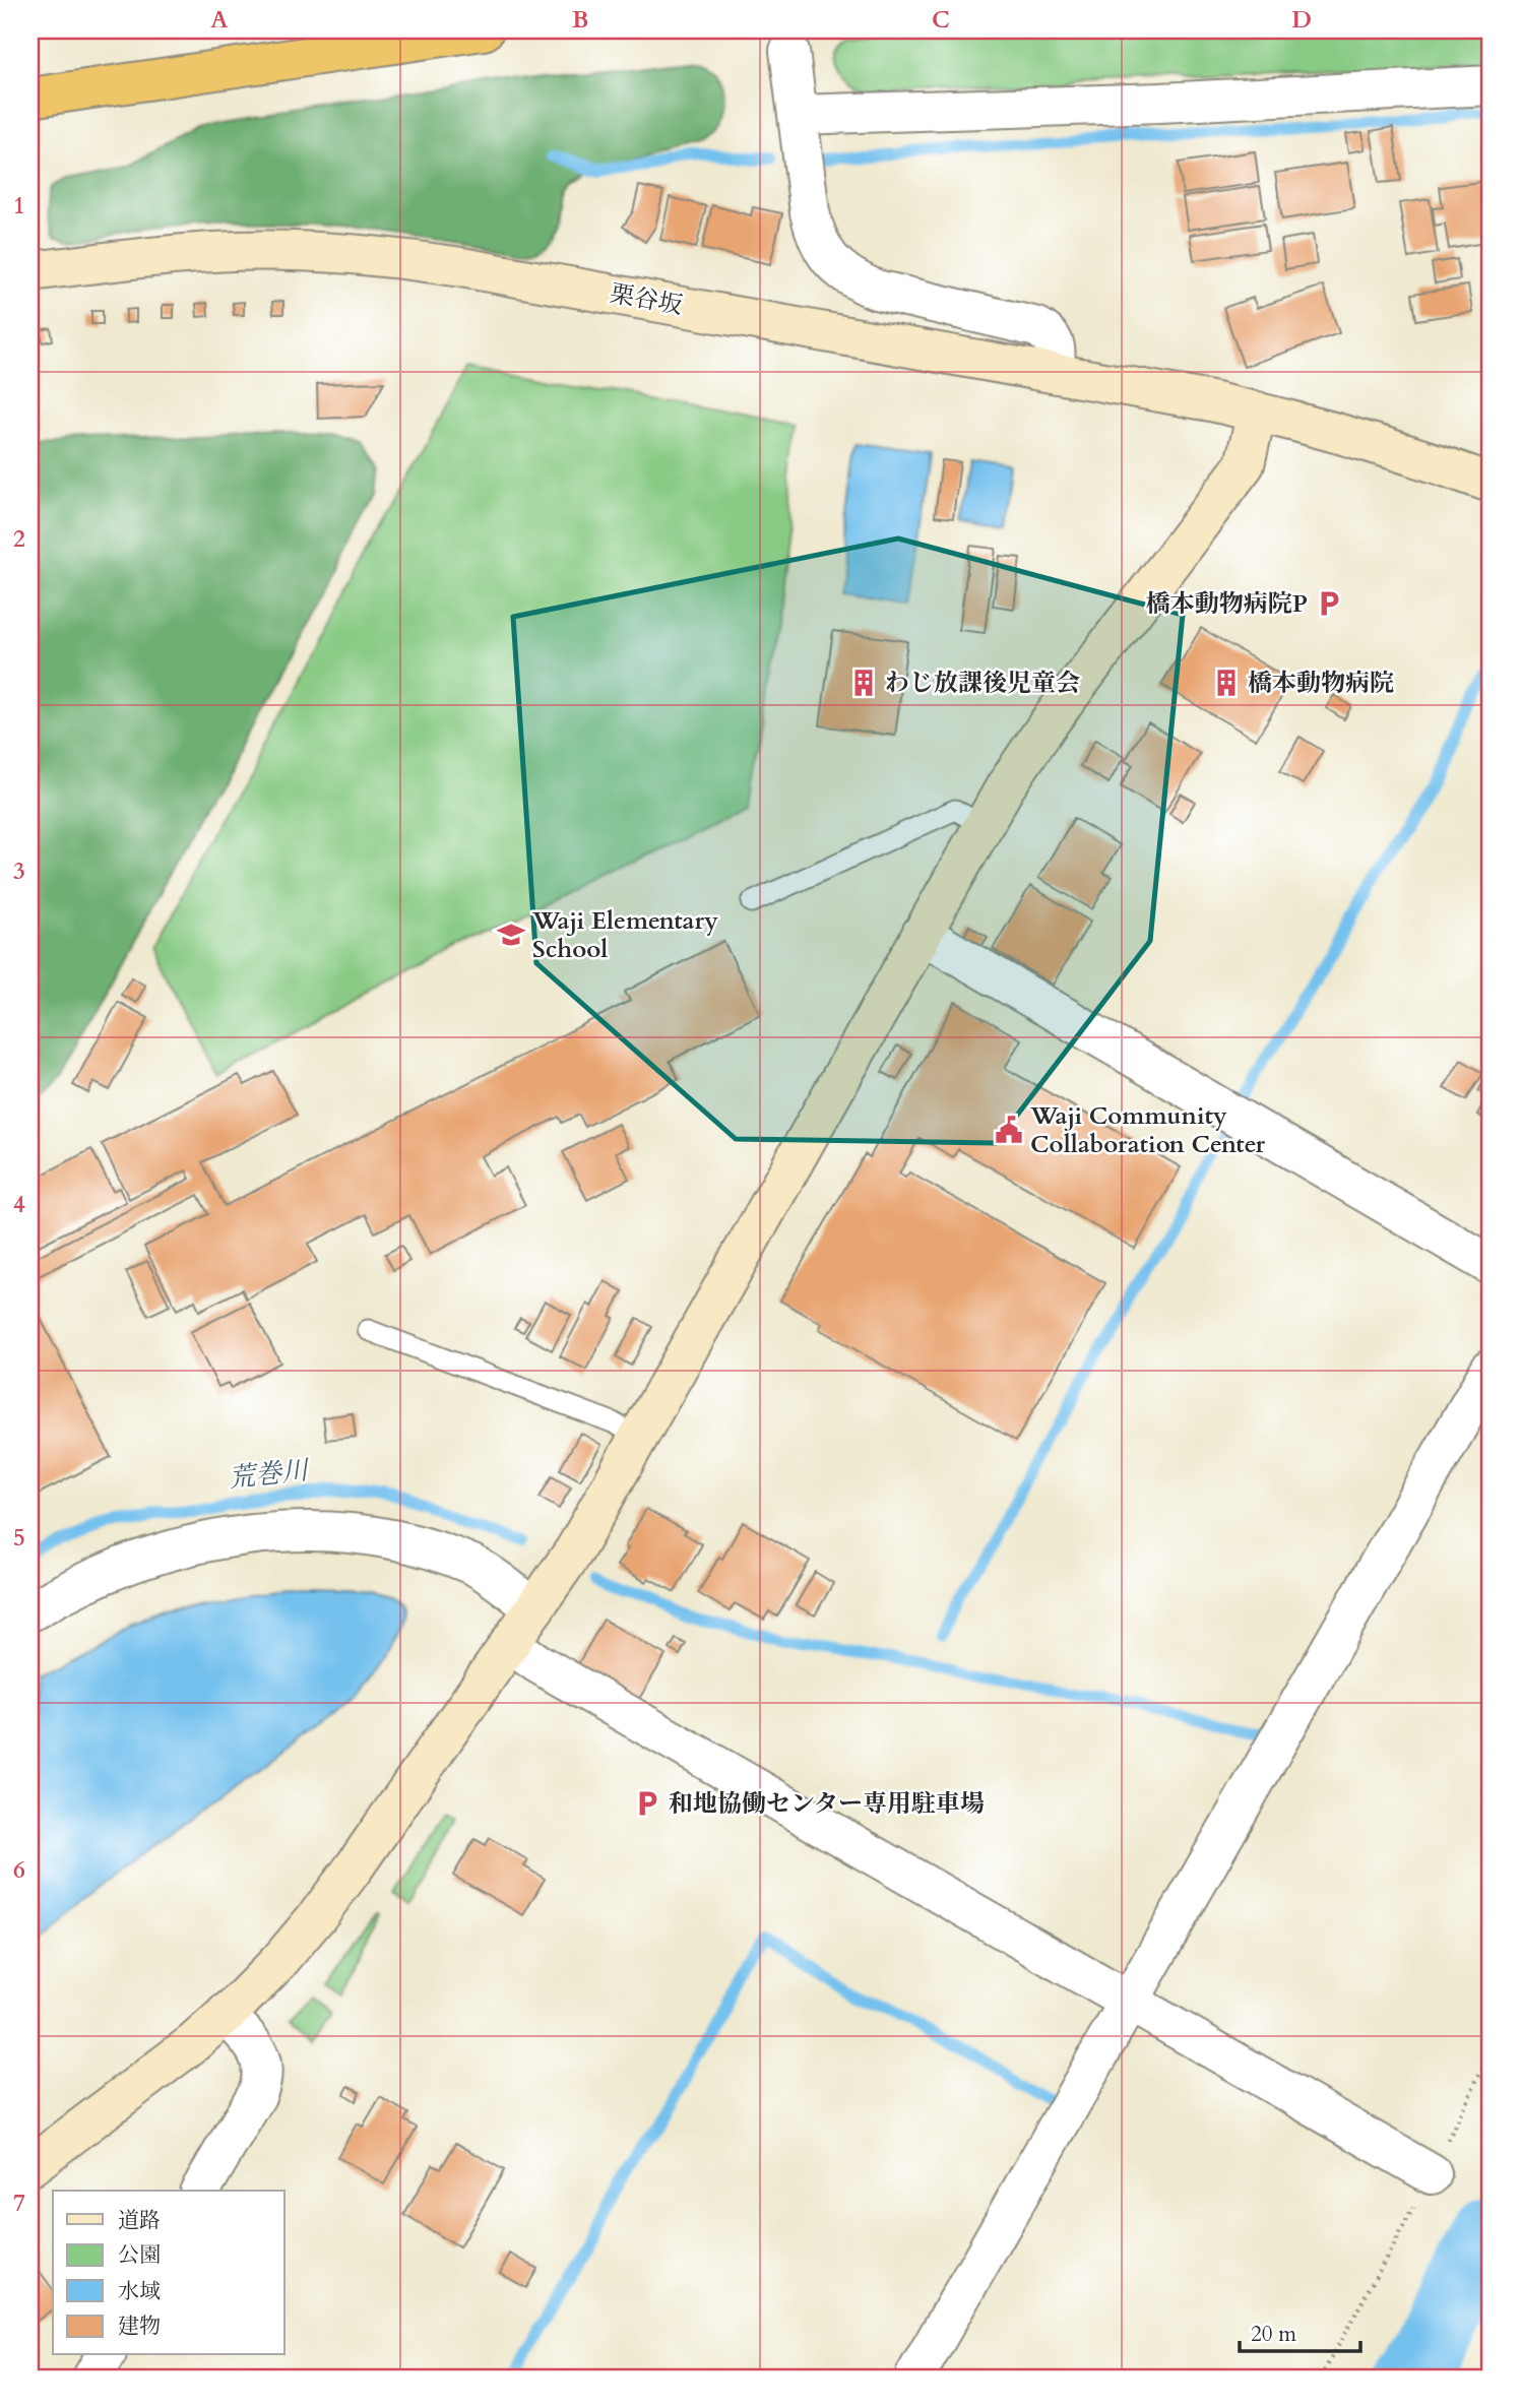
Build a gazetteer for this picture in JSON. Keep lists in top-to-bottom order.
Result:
{
  "streets": {
    "street": ["栗谷坂"]
  },
  "water": ["荒巻川"],
  "places": {
    "parking": ["橋本動物病院P", "和地協働センター専用駐車場"],
    "building": ["わじ放課後児童会", "橋本動物病院"],
    "school or university": ["Waji Elementary School"],
    "public building": ["Waji Community Collaboration Center"]
  },
  "legend": [
    "道路",
    "公園",
    "水域",
    "建物"
  ],
  "scale_bar": "20 m",
  "grid": {
    "columns": [
      "A",
      "B",
      "C",
      "D"
    ],
    "rows": [
      "1",
      "2",
      "3",
      "4",
      "5",
      "6",
      "7"
    ]
  }
}
